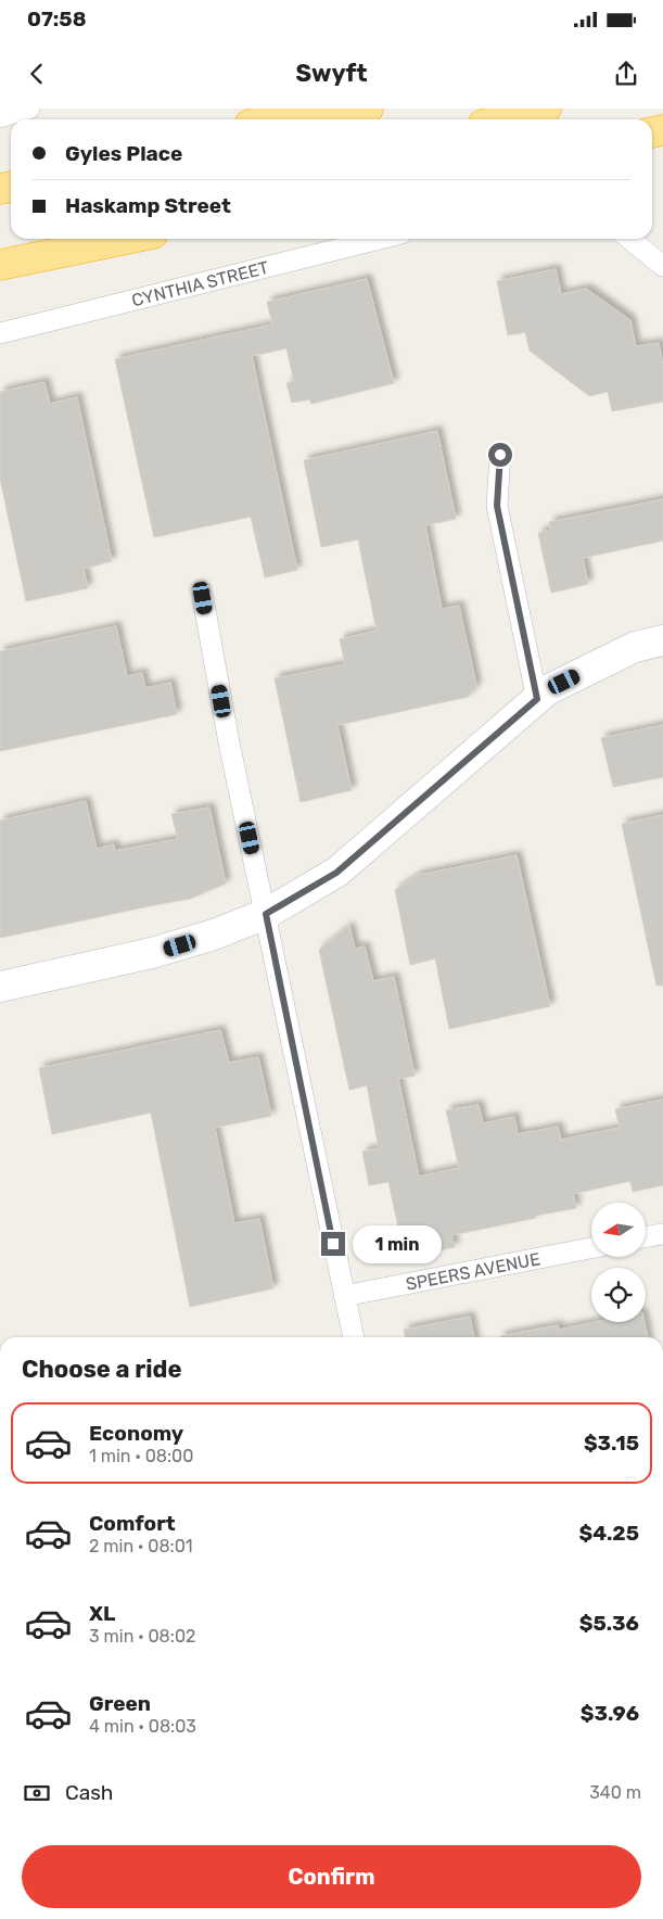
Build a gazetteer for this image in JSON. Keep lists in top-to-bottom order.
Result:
{
  "streets": {
    "street": ["CYNTHIA STREET", "SPEERS AVENUE"]
  },
  "north": "left",
  "page": {
    "status": "07:58",
    "header": "Swyft",
    "banner": ["Gyles Place", "Haskamp Street"],
    "bubble": "1 min",
    "heading": "Choose a ride",
    "list": [
      {
        "name": "Economy",
        "note": "1 min · 08:00",
        "value": "$3.15"
      },
      {
        "name": "Comfort",
        "note": "2 min · 08:01",
        "value": "$4.25"
      },
      {
        "name": "XL",
        "note": "3 min · 08:02",
        "value": "$5.36"
      },
      {
        "name": "Green",
        "note": "4 min · 08:03",
        "value": "$3.96"
      }
    ],
    "pay": ["Cash", "340 m"],
    "buttons": "Confirm"
  }
}
